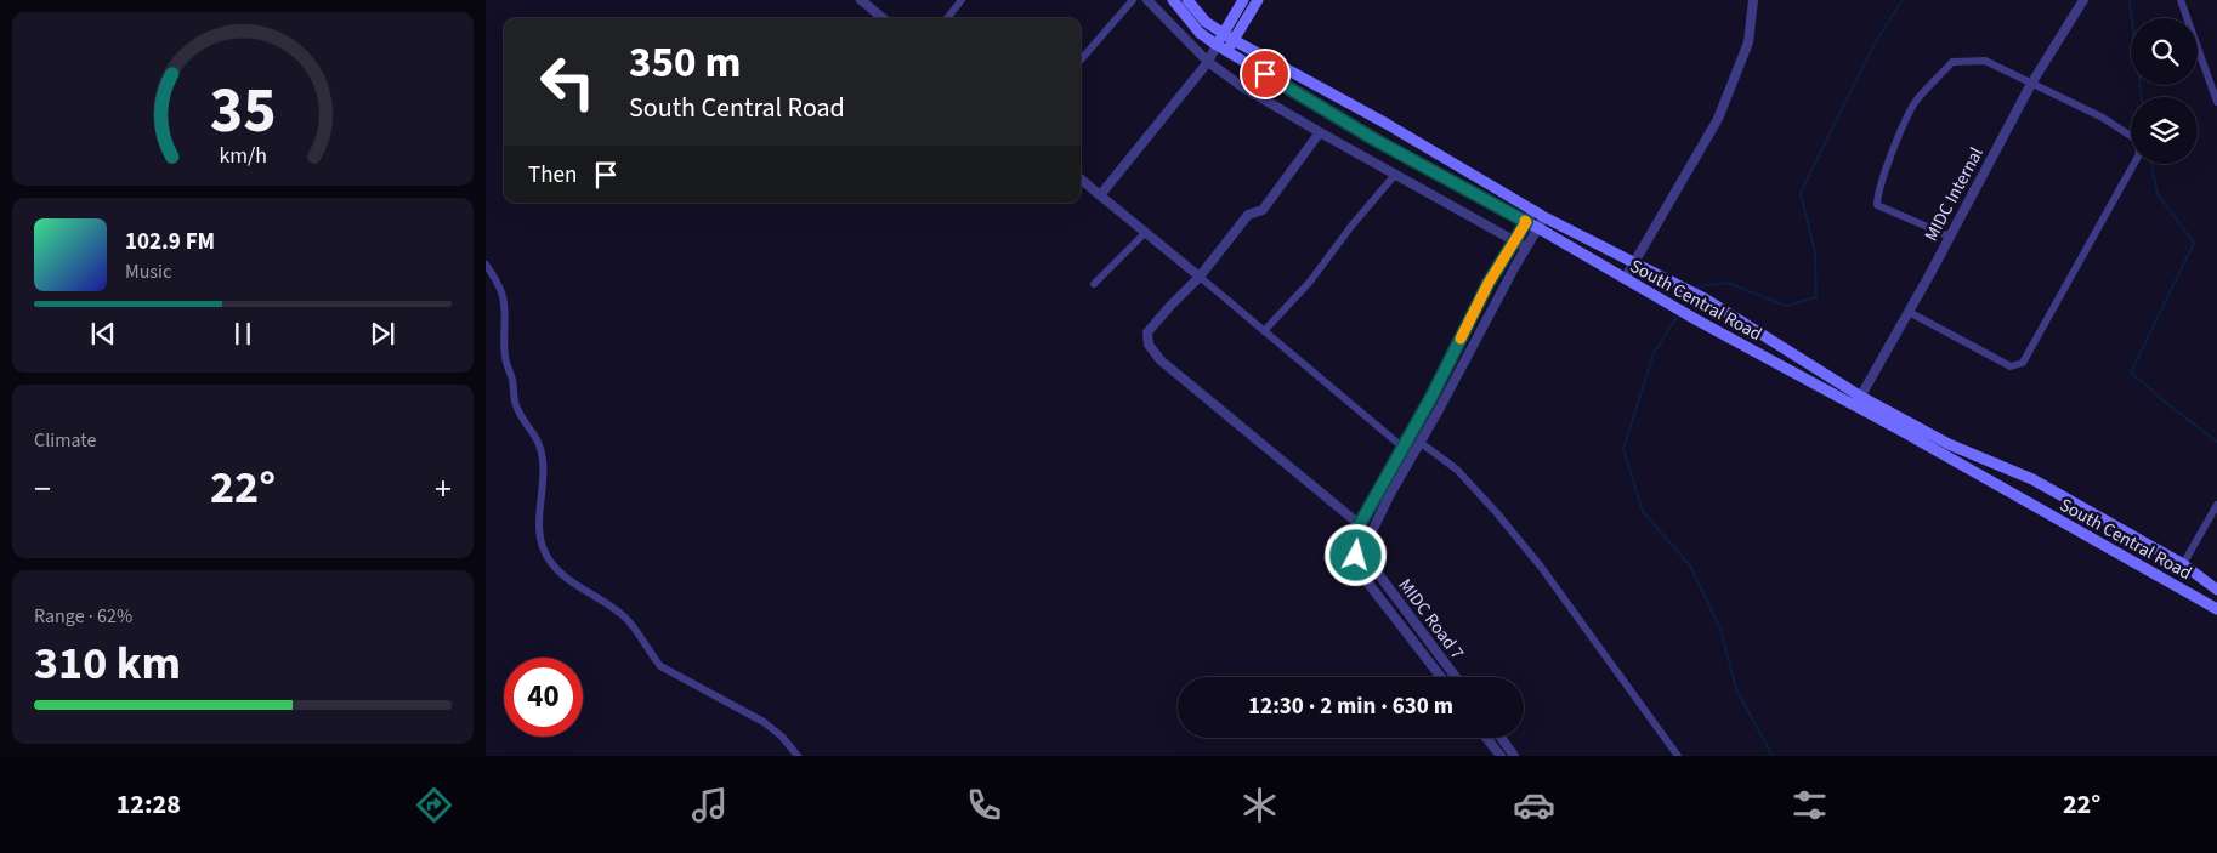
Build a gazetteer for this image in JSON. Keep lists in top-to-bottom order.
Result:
{
  "streets": {
    "main road": ["South Central Road"],
    "street": ["MIDC Internal", "MIDC Road 7"]
  },
  "crossings": [
    ["MIDC Internal", "South Central Road"],
    ["South Central Road", "MIDC Road 7"]
  ],
  "page": {
    "turn": ["350 m", "South Central Road"],
    "then": "Then",
    "song": ["102.9 FM", "Music"],
    "tile": [
      "Climate",
      ["Range · 62%", "310 km"]
    ],
    "heat": ["−", "22°", "+"],
    "limit": "40",
    "trip": "12:30 · 2 min · 630 m",
    "tabs": ["12:28", "22°"],
    "gauge": ["35", "km/h"]
  }
}
